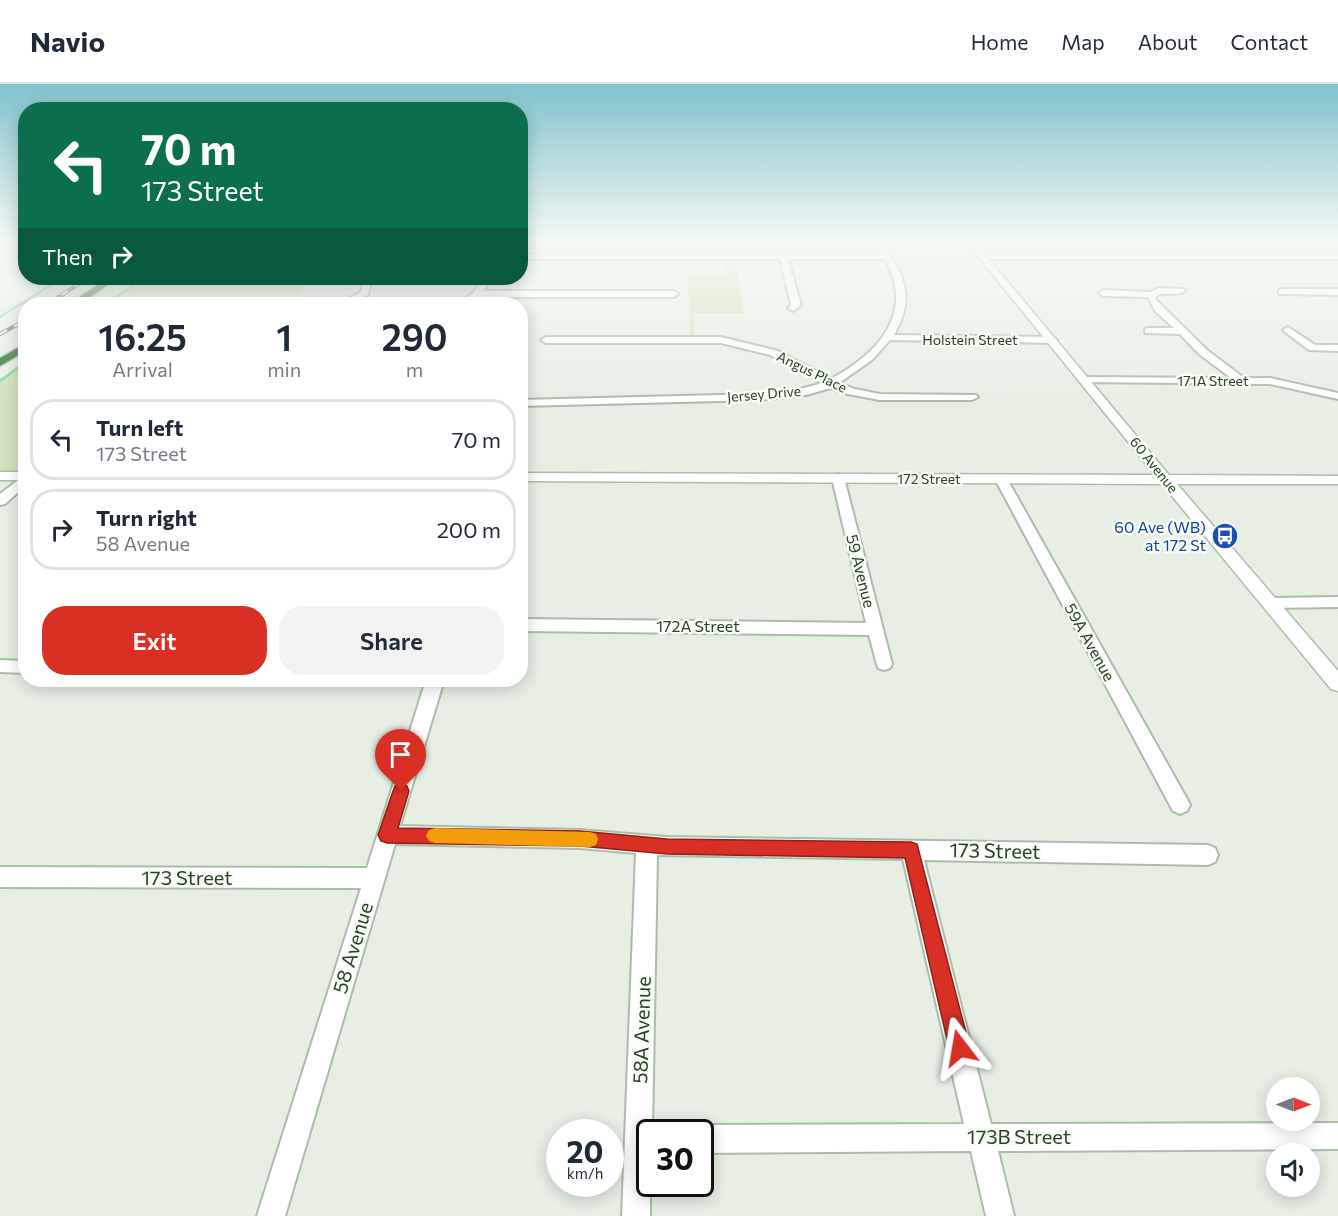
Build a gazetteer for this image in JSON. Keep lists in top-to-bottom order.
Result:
{
  "streets": {
    "street": [
      "Holstein Street",
      "Angus Place",
      "171A Street",
      "Jersey Drive",
      "60 Avenue",
      "172 Street",
      "59 Avenue",
      "172A Street",
      "59A Avenue",
      "173 Street",
      "58 Avenue",
      "58A Avenue",
      "173B Street"
    ]
  },
  "crossings": [
    ["Holstein Street", "Jersey Drive"],
    ["Holstein Street", "60 Avenue"],
    ["Angus Place", "Jersey Drive"],
    ["171A Street", "60 Avenue"],
    ["60 Avenue", "172 Street"],
    ["172 Street", "59 Avenue"],
    ["172 Street", "59A Avenue"],
    ["59 Avenue", "172A Street"],
    ["173 Street", "58 Avenue"],
    ["173 Street", "58A Avenue"]
  ],
  "places": {
    "bus stop": ["60 Ave (WB) at 172 St"]
  },
  "north": "right",
  "page": {
    "header": "Navio",
    "nav": [
      "Home",
      "Map",
      "About",
      "Contact"
    ],
    "turn": ["70 m", "173 Street"],
    "then": "Then",
    "eta": [
      "16:25",
      "Arrival",
      "1",
      "min",
      "290",
      "m"
    ],
    "list": [
      {
        "name": "Turn left",
        "note": "173 Street",
        "value": "70 m"
      },
      {
        "name": "Turn right",
        "note": "58 Avenue",
        "value": "200 m"
      }
    ],
    "buttons": ["Exit", "Share"],
    "speed": "20 km/h",
    "limit": "30"
  }
}
